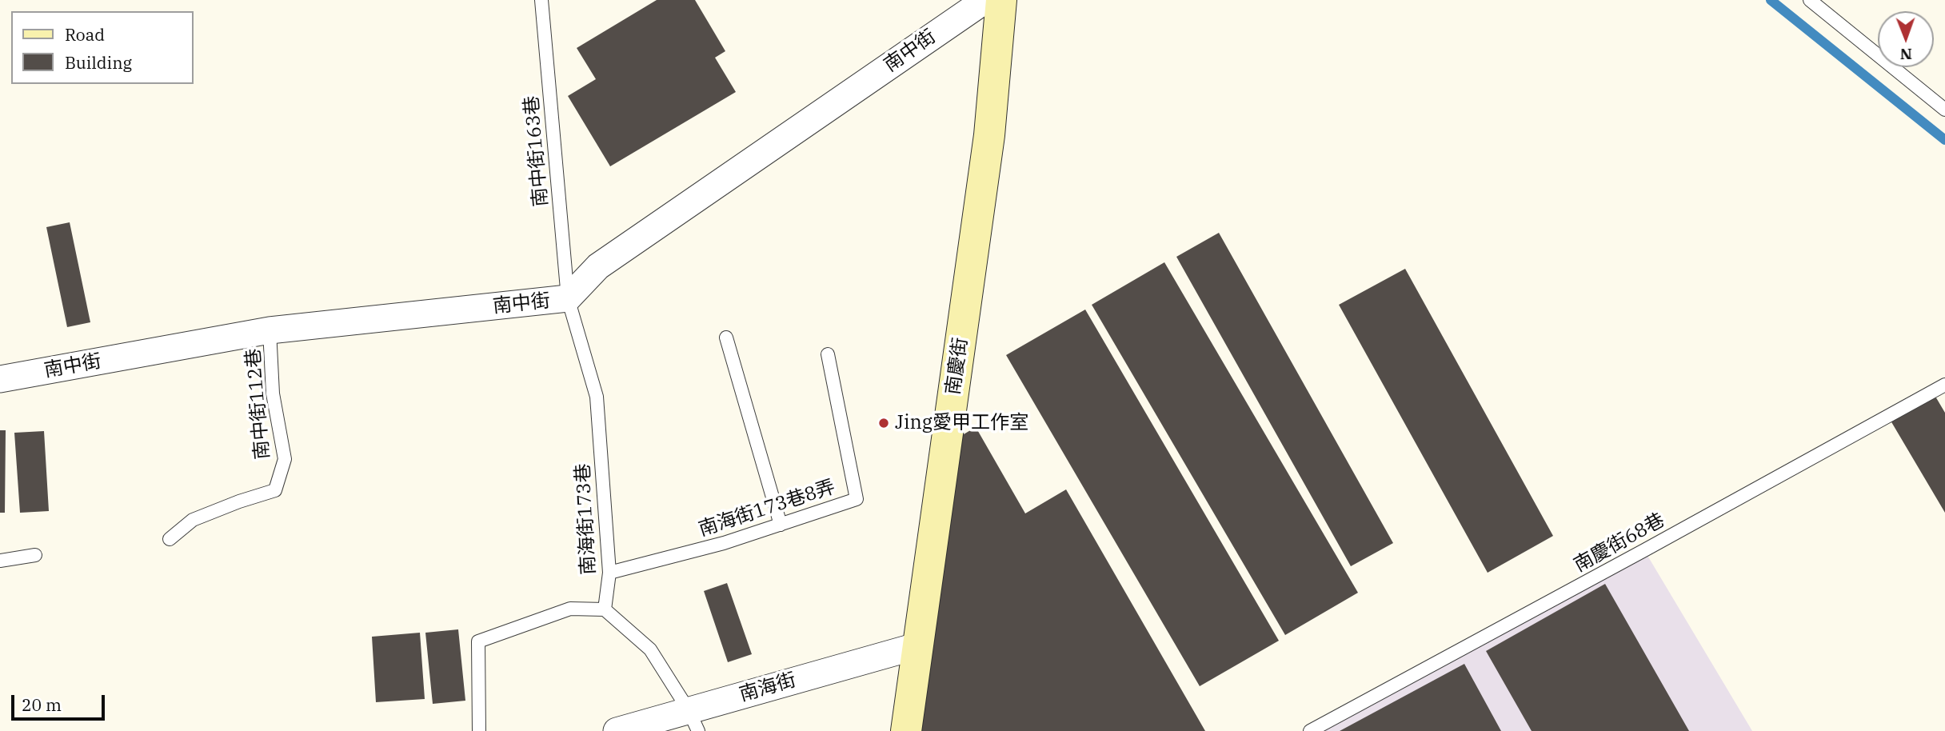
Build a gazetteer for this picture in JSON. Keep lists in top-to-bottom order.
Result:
{
  "streets": {
    "street": ["南中街", "南慶街", "南海街"],
    "lane": [
      "南中街163巷",
      "南中街112巷",
      "南海街173巷8弄",
      "南海街173巷",
      "南慶街68巷"
    ]
  },
  "crossings": [
    ["南中街", "南中街163巷"],
    ["南中街", "南中街112巷"],
    ["南中街", "南海街173巷"],
    ["南中街163巷", "南海街173巷"],
    ["南慶街", "南海街"],
    ["南海街173巷8弄", "南海街173巷"]
  ],
  "places": ["Jing愛甲工作室"],
  "legend": ["Road", "Building"],
  "scale_bar": "20 m",
  "north": "bottom"
}
